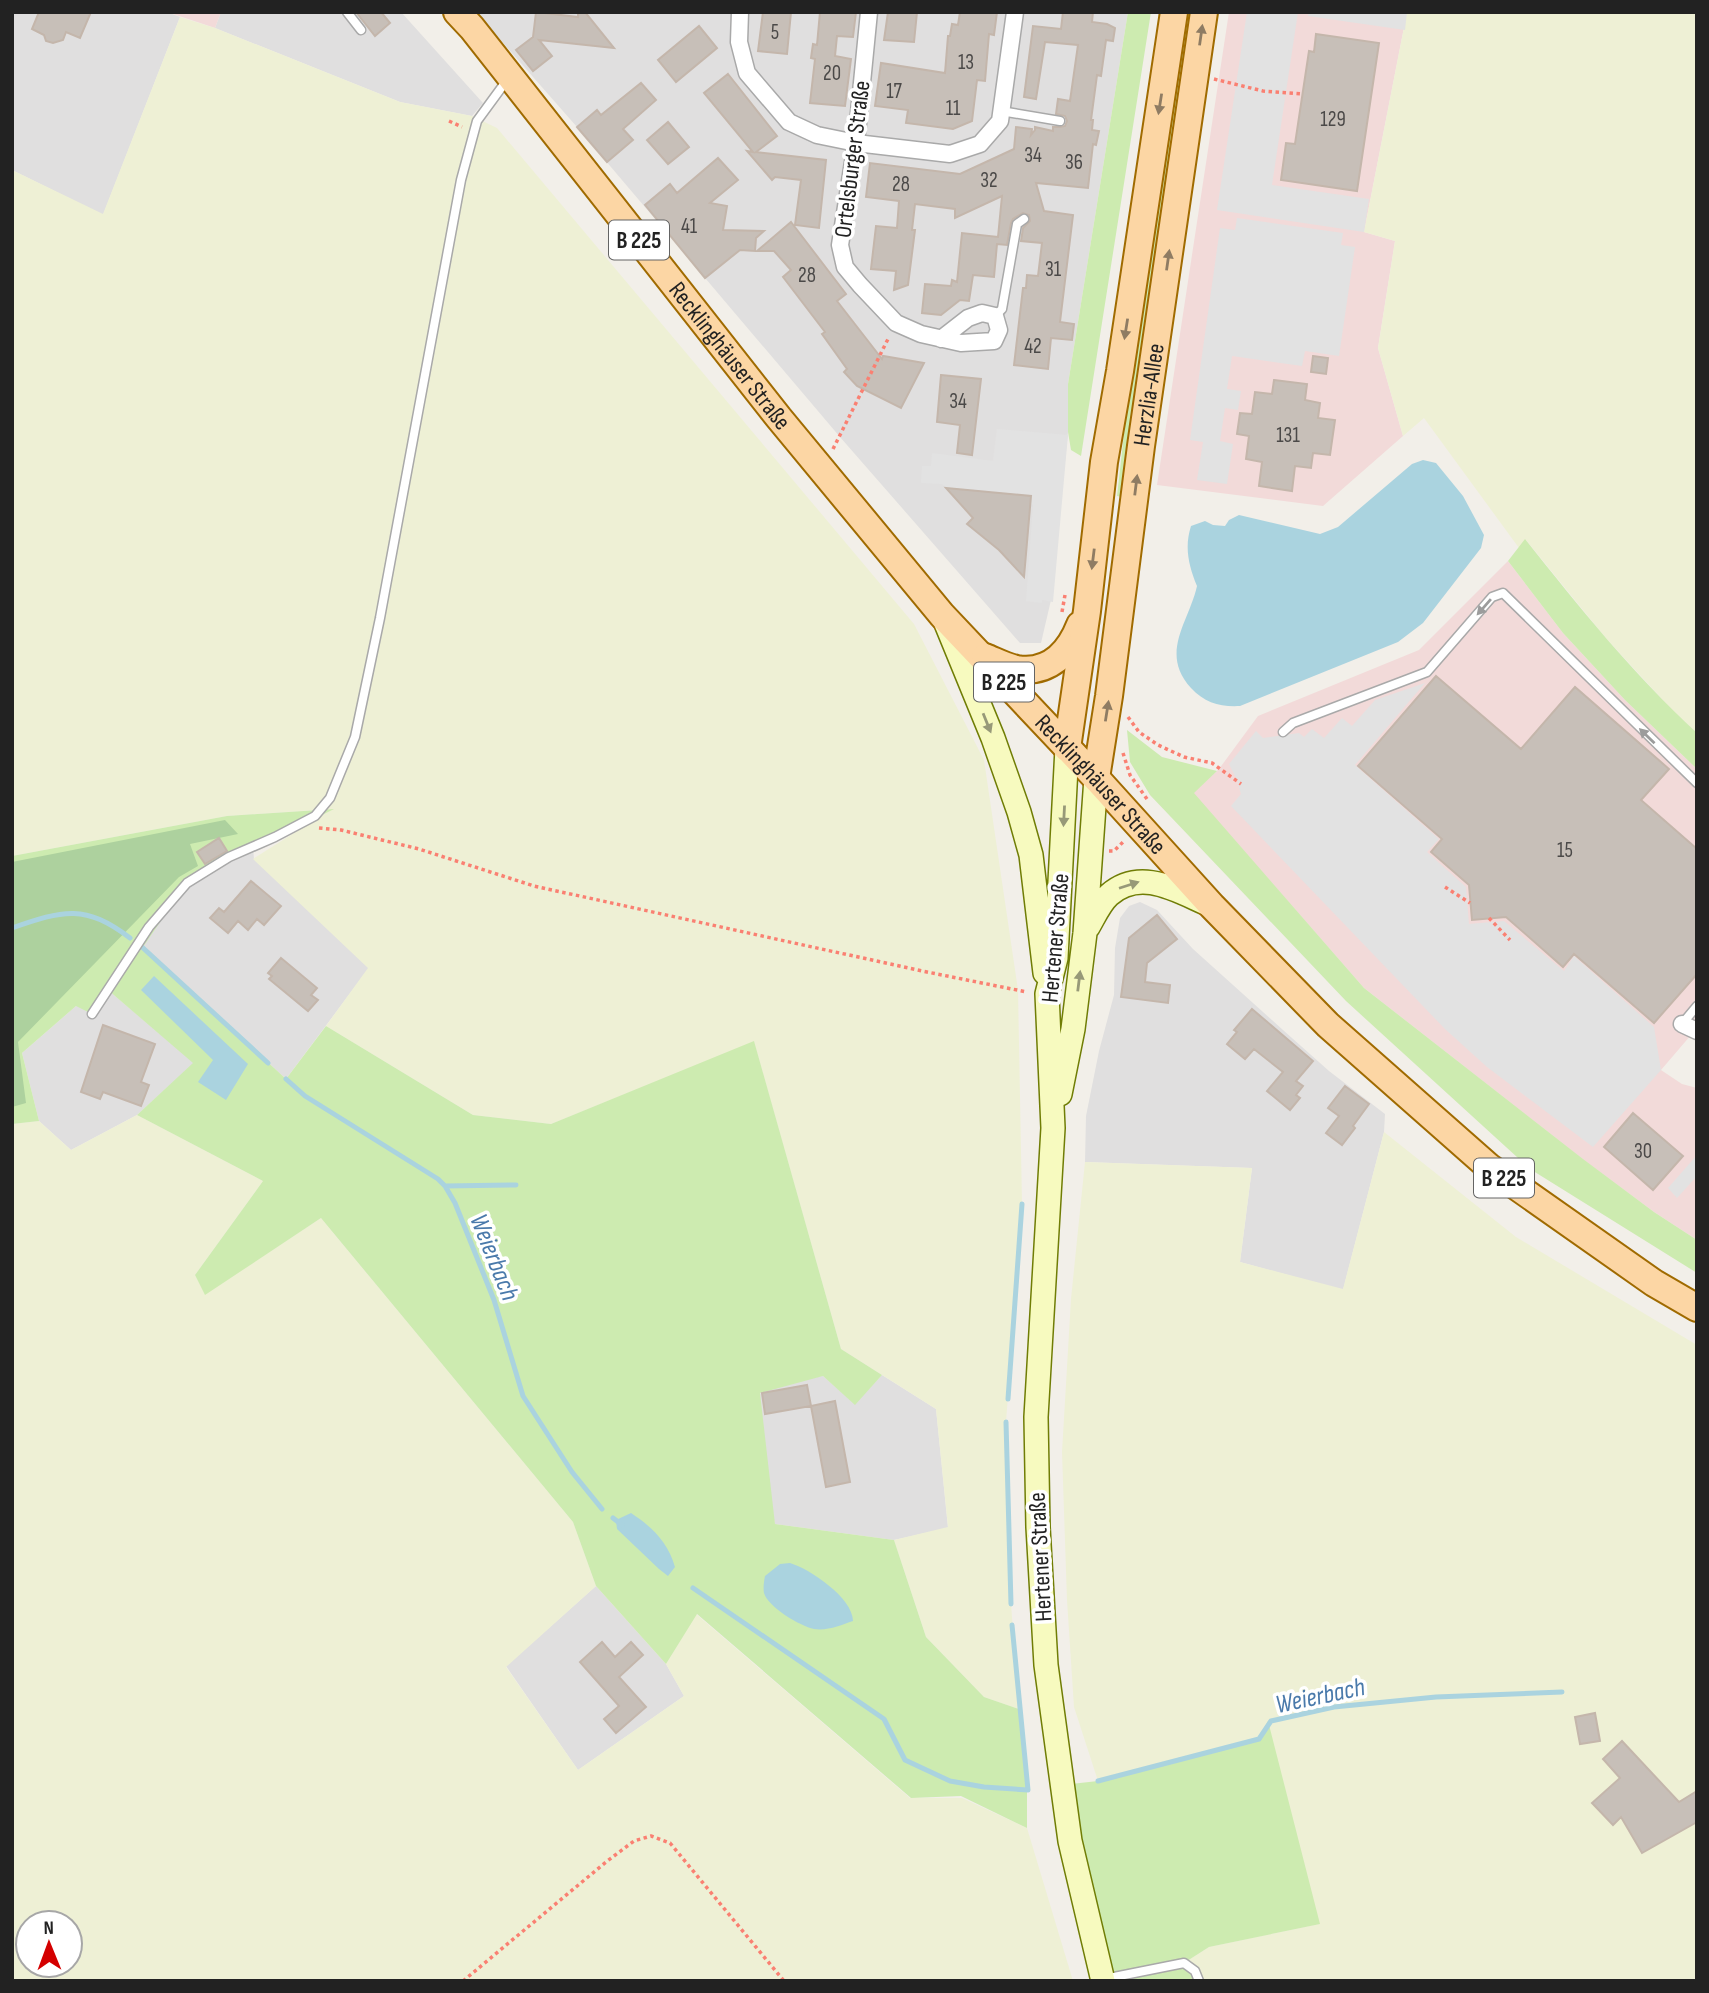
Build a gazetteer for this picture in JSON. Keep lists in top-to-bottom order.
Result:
{
  "streets": {
    "main road": [
      "B 225",
      "Recklinghäuser Straße",
      "Herzlia-Allee",
      "Hertener Straße"
    ],
    "street": ["Ortelsburger Straße"]
  },
  "crossings": [
    ["Recklinghäuser Straße", "Herzlia-Allee"],
    ["Recklinghäuser Straße", "Hertener Straße"],
    ["Herzlia-Allee", "Hertener Straße"]
  ],
  "water": ["Weierbach"],
  "house_numbers": [
    "5",
    "13",
    "20",
    "17",
    "11",
    "129",
    "34",
    "36",
    "32",
    "28",
    "41",
    "31",
    "28",
    "42",
    "34",
    "131",
    "15",
    "30"
  ],
  "north": "top"
}
